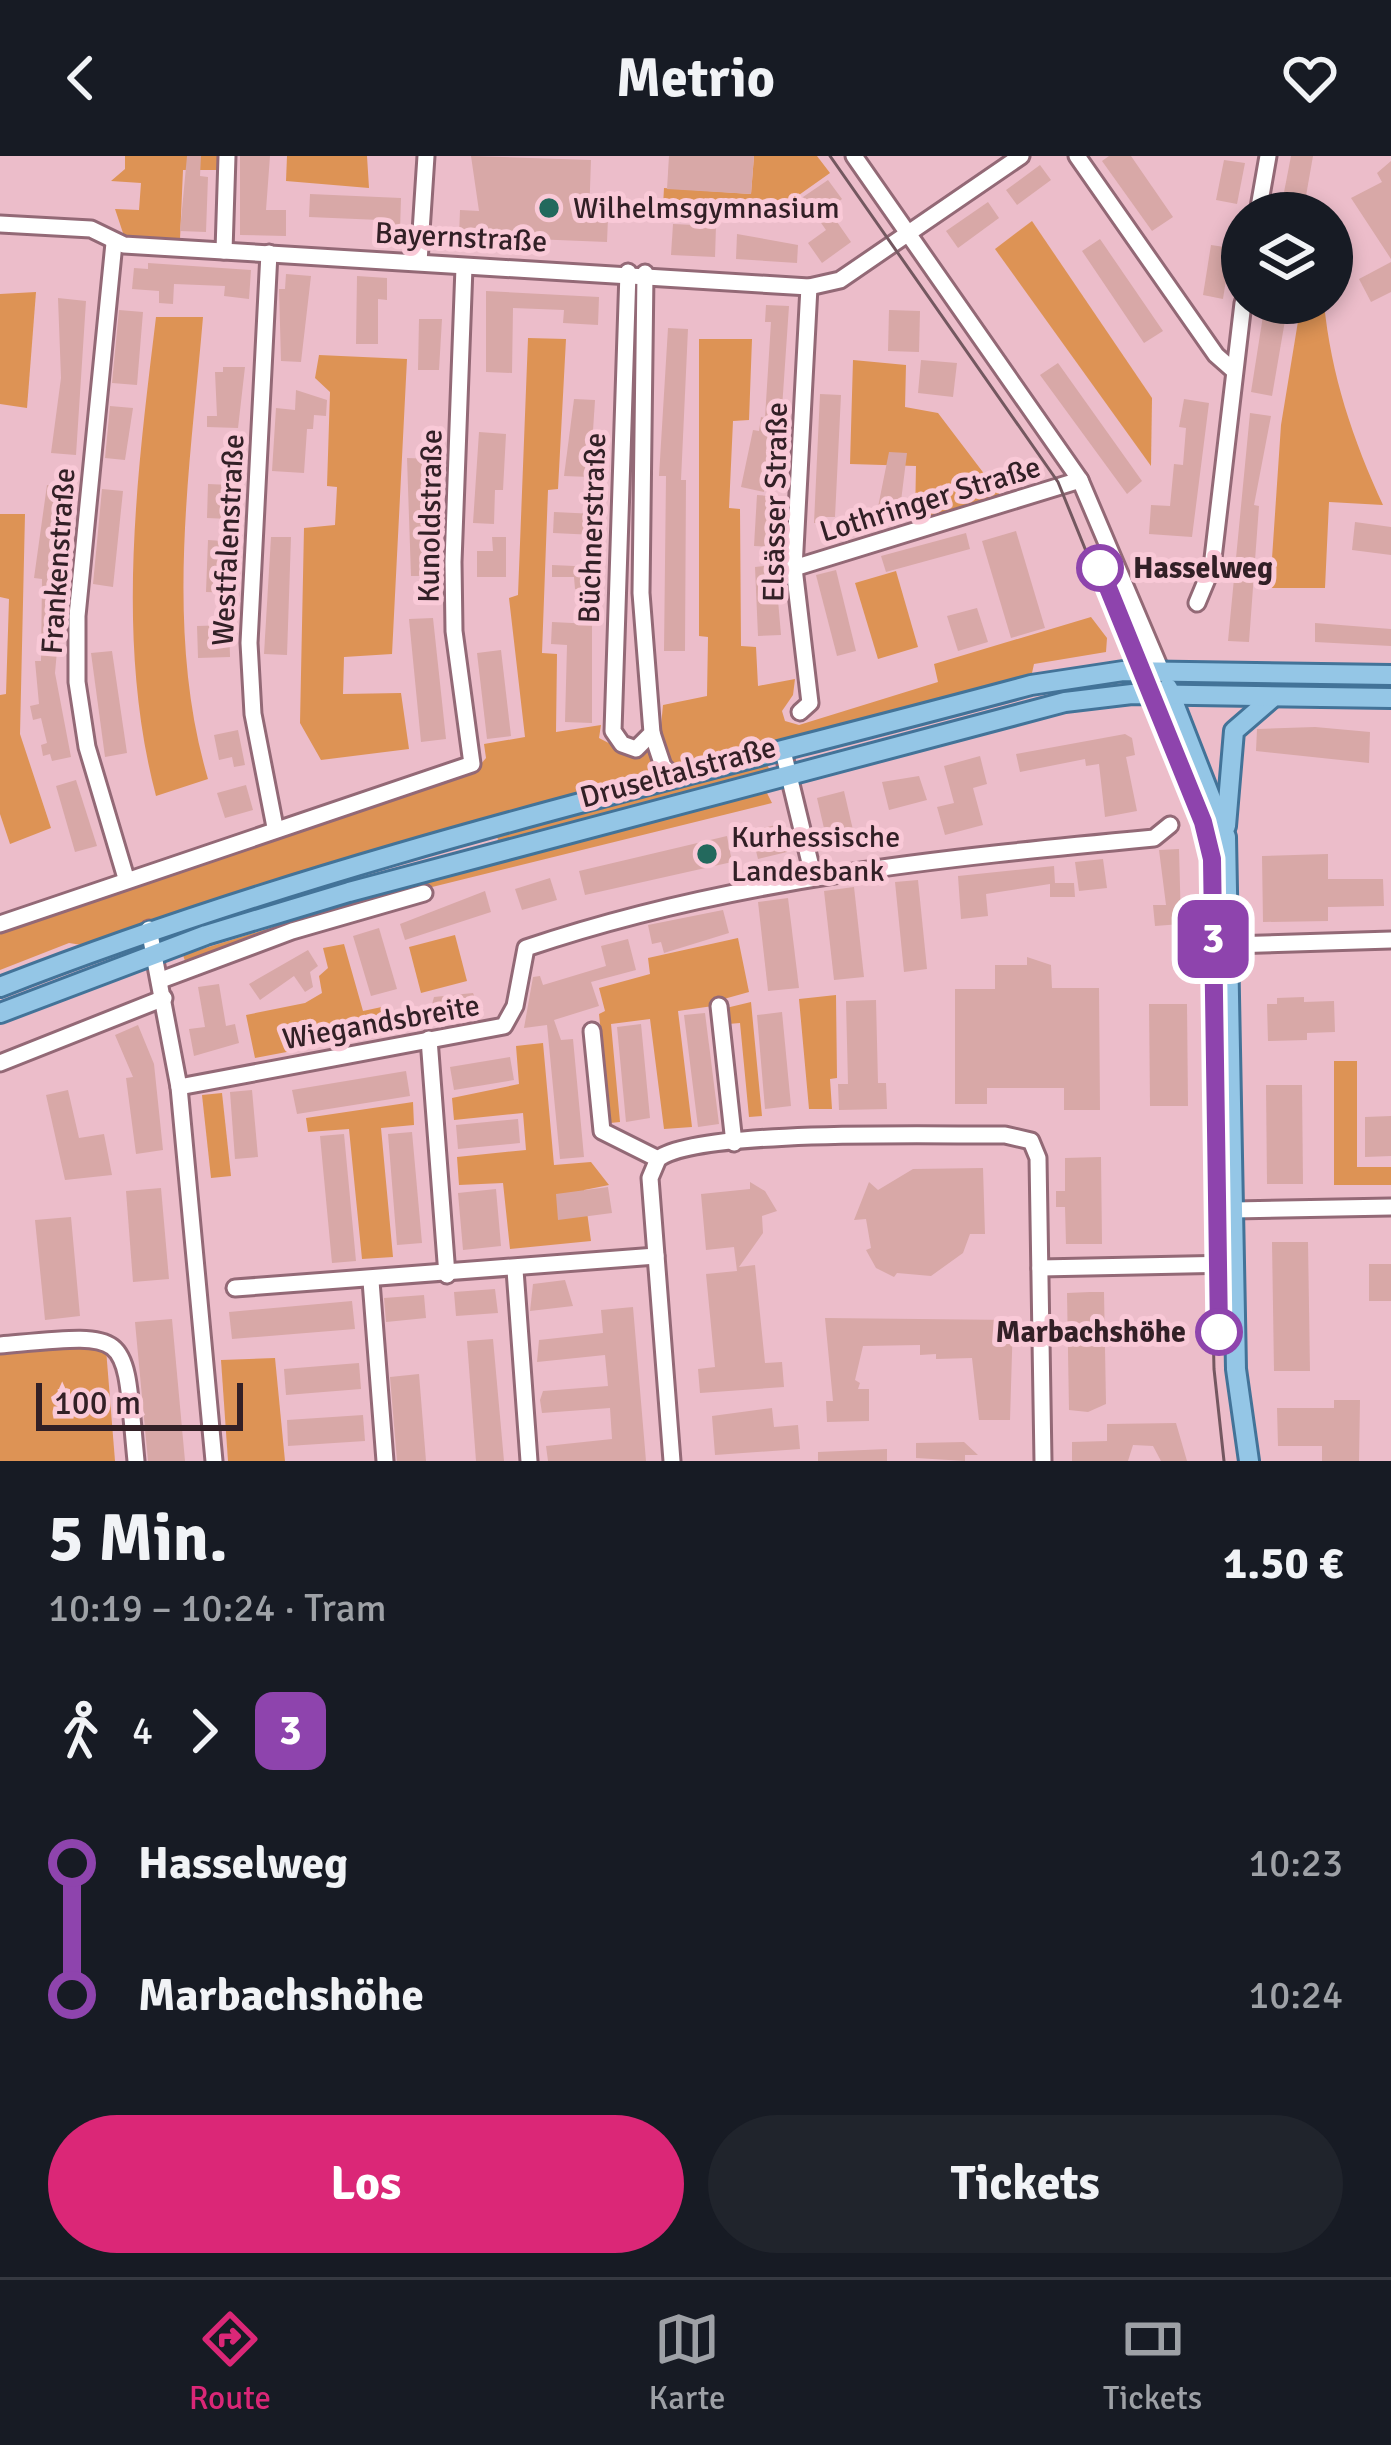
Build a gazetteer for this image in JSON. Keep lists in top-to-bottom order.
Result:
{
  "streets": {
    "main road": ["Druseltalstraße"],
    "street": [
      "Bayernstraße",
      "Lothringer Straße",
      "Elsässer Straße",
      "Kunoldstraße",
      "Büchnerstraße",
      "Westfalenstraße",
      "Frankenstraße",
      "Wiegandsbreite"
    ]
  },
  "crossings": [
    ["Bayernstraße", "Elsässer Straße"],
    ["Bayernstraße", "Kunoldstraße"],
    ["Bayernstraße", "Büchnerstraße"],
    ["Bayernstraße", "Westfalenstraße"],
    ["Bayernstraße", "Frankenstraße"],
    ["Lothringer Straße", "Elsässer Straße"],
    ["Kunoldstraße", "Westfalenstraße"],
    ["Büchnerstraße", "Druseltalstraße"]
  ],
  "places": [
    "Wilhelmsgymnasium",
    "Hasselweg",
    "Kurhessische Landesbank",
    "Marbachshöhe"
  ],
  "lines": ["tram line 3"],
  "scale_bar": "100 m",
  "page": {
    "header": "Metrio",
    "on_map": "3",
    "scale": "100 m",
    "heading": ["5 Min.", "10:19 – 10:24 · Tram", "1.50 €"],
    "legs": ["4", "3"],
    "list": [
      {
        "name": "Hasselweg",
        "value": "10:23"
      },
      {
        "name": "Marbachshöhe",
        "value": "10:24"
      }
    ],
    "buttons": ["Los", "Tickets"],
    "tabs": ["Route", "Karte", "Tickets"]
  }
}
